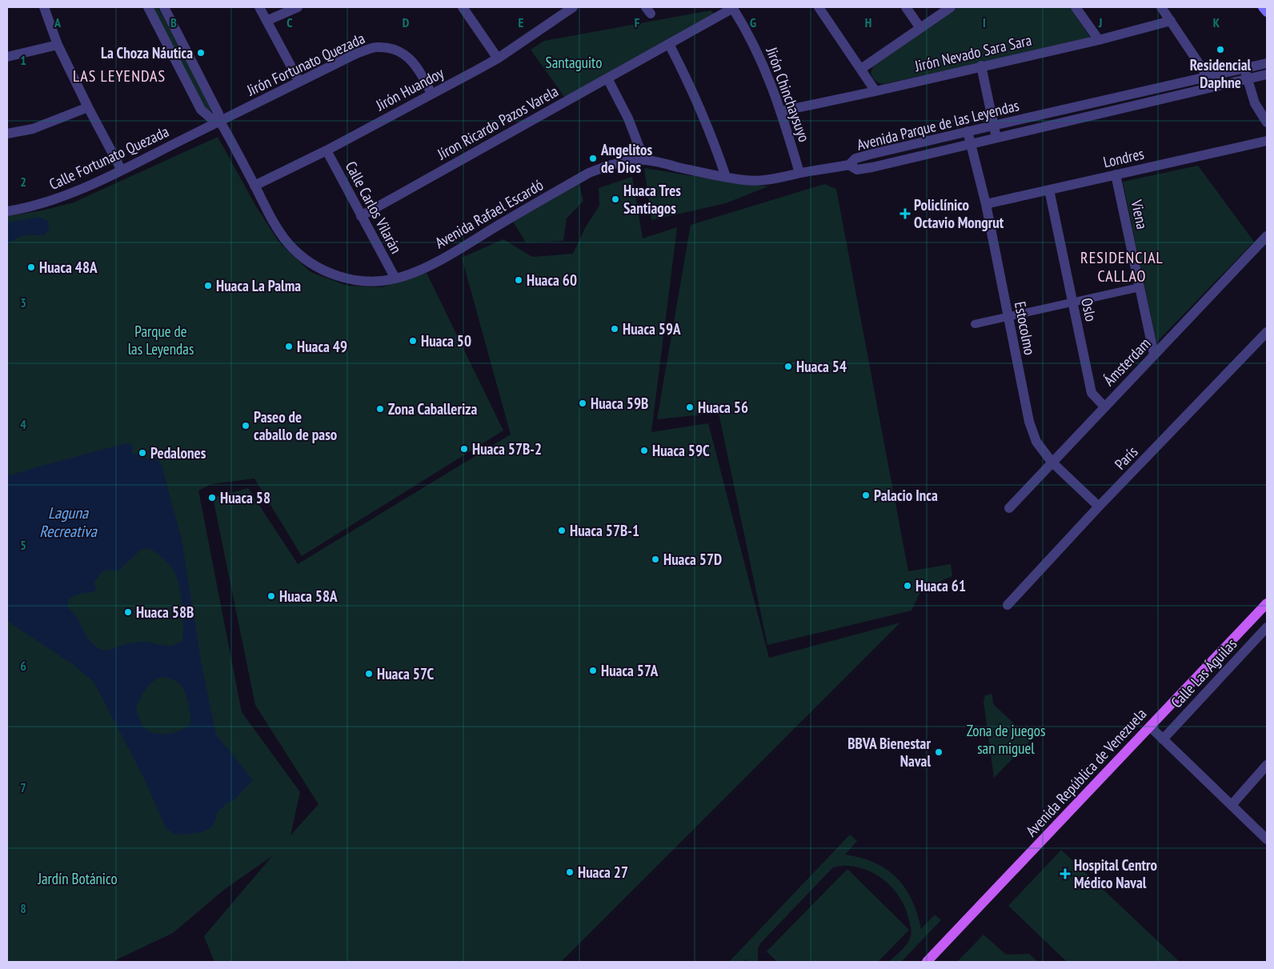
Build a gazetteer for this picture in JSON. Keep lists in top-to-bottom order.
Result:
{
  "streets": {
    "main road": ["Avenida República de Venezuela"],
    "street": [
      "Jirón Nevado Sara Sara",
      "Jirón Fortunato Quezada",
      "Jirón Huandoy",
      "Jirón Chinchaysuyo",
      "Jíron Ricardo Pazos Varela",
      "Avenida Parque de las Leyendas",
      "Calle Fortunato Quezada",
      "Londres",
      "Calle Carlos Vilarán",
      "Avenida Rafael Escardó",
      "Viena",
      "Oslo",
      "Estocolmo",
      "Ámsterdam",
      "París",
      "Calle Las Águilas"
    ]
  },
  "crossings": [
    ["Jirón Nevado Sara Sara", "Jirón Chinchaysuyo"],
    ["Jirón Fortunato Quezada", "Jirón Huandoy"],
    ["Jirón Fortunato Quezada", "Calle Fortunato Quezada"],
    ["Jirón Fortunato Quezada", "Avenida Rafael Escardó"],
    ["Jirón Huandoy", "Calle Carlos Vilarán"],
    ["Jirón Huandoy", "Avenida Rafael Escardó"],
    ["Jirón Chinchaysuyo", "Jíron Ricardo Pazos Varela"],
    ["Jirón Chinchaysuyo", "Avenida Rafael Escardó"],
    ["Jíron Ricardo Pazos Varela", "Calle Carlos Vilarán"],
    ["Avenida Parque de las Leyendas", "Avenida Rafael Escardó"],
    ["Avenida Parque de las Leyendas", "Estocolmo"],
    ["Calle Fortunato Quezada", "Avenida Rafael Escardó"],
    ["Londres", "Viena"],
    ["Londres", "Oslo"],
    ["Londres", "Estocolmo"],
    ["Calle Carlos Vilarán", "Avenida Rafael Escardó"],
    ["Viena", "Ámsterdam"],
    ["Oslo", "Ámsterdam"],
    ["Estocolmo", "Ámsterdam"],
    ["Estocolmo", "París"]
  ],
  "districts": ["LAS LEYENDAS", "RESIDENCIAL CALLAO"],
  "water": ["Laguna Recreativa"],
  "parks": [
    "Santaguito",
    "Parque de las Leyendas",
    "Zona de juegos san miguel",
    "Jardín Botánico"
  ],
  "places": {
    "other": [
      "Residencial Daphne",
      "La Choza Náutica",
      "Angelitos de Dios",
      "Huaca Tres Santiagos",
      "Huaca 48A",
      "Huaca 60",
      "Huaca La Palma",
      "Huaca 59A",
      "Huaca 50",
      "Huaca 49",
      "Huaca 54",
      "Huaca 59B",
      "Huaca 56",
      "Zona Caballeriza",
      "Paseo de caballo de paso",
      "Huaca 57B-2",
      "Huaca 59C",
      "Pedalones",
      "Palacio Inca",
      "Huaca 58",
      "Huaca 57B-1",
      "Huaca 57D",
      "Huaca 61",
      "Huaca 58A",
      "Huaca 58B",
      "Huaca 57A",
      "Huaca 57C",
      "BBVA Bienestar Naval",
      "Huaca 27"
    ],
    "health": ["Policlínico Octavio Mongrut", "Hospital Centro Médico Naval"]
  },
  "grid": {
    "columns": [
      "A",
      "B",
      "C",
      "D",
      "E",
      "F",
      "G",
      "H",
      "I",
      "J",
      "K"
    ],
    "rows": [
      "1",
      "2",
      "3",
      "4",
      "5",
      "6",
      "7",
      "8"
    ]
  }
}
